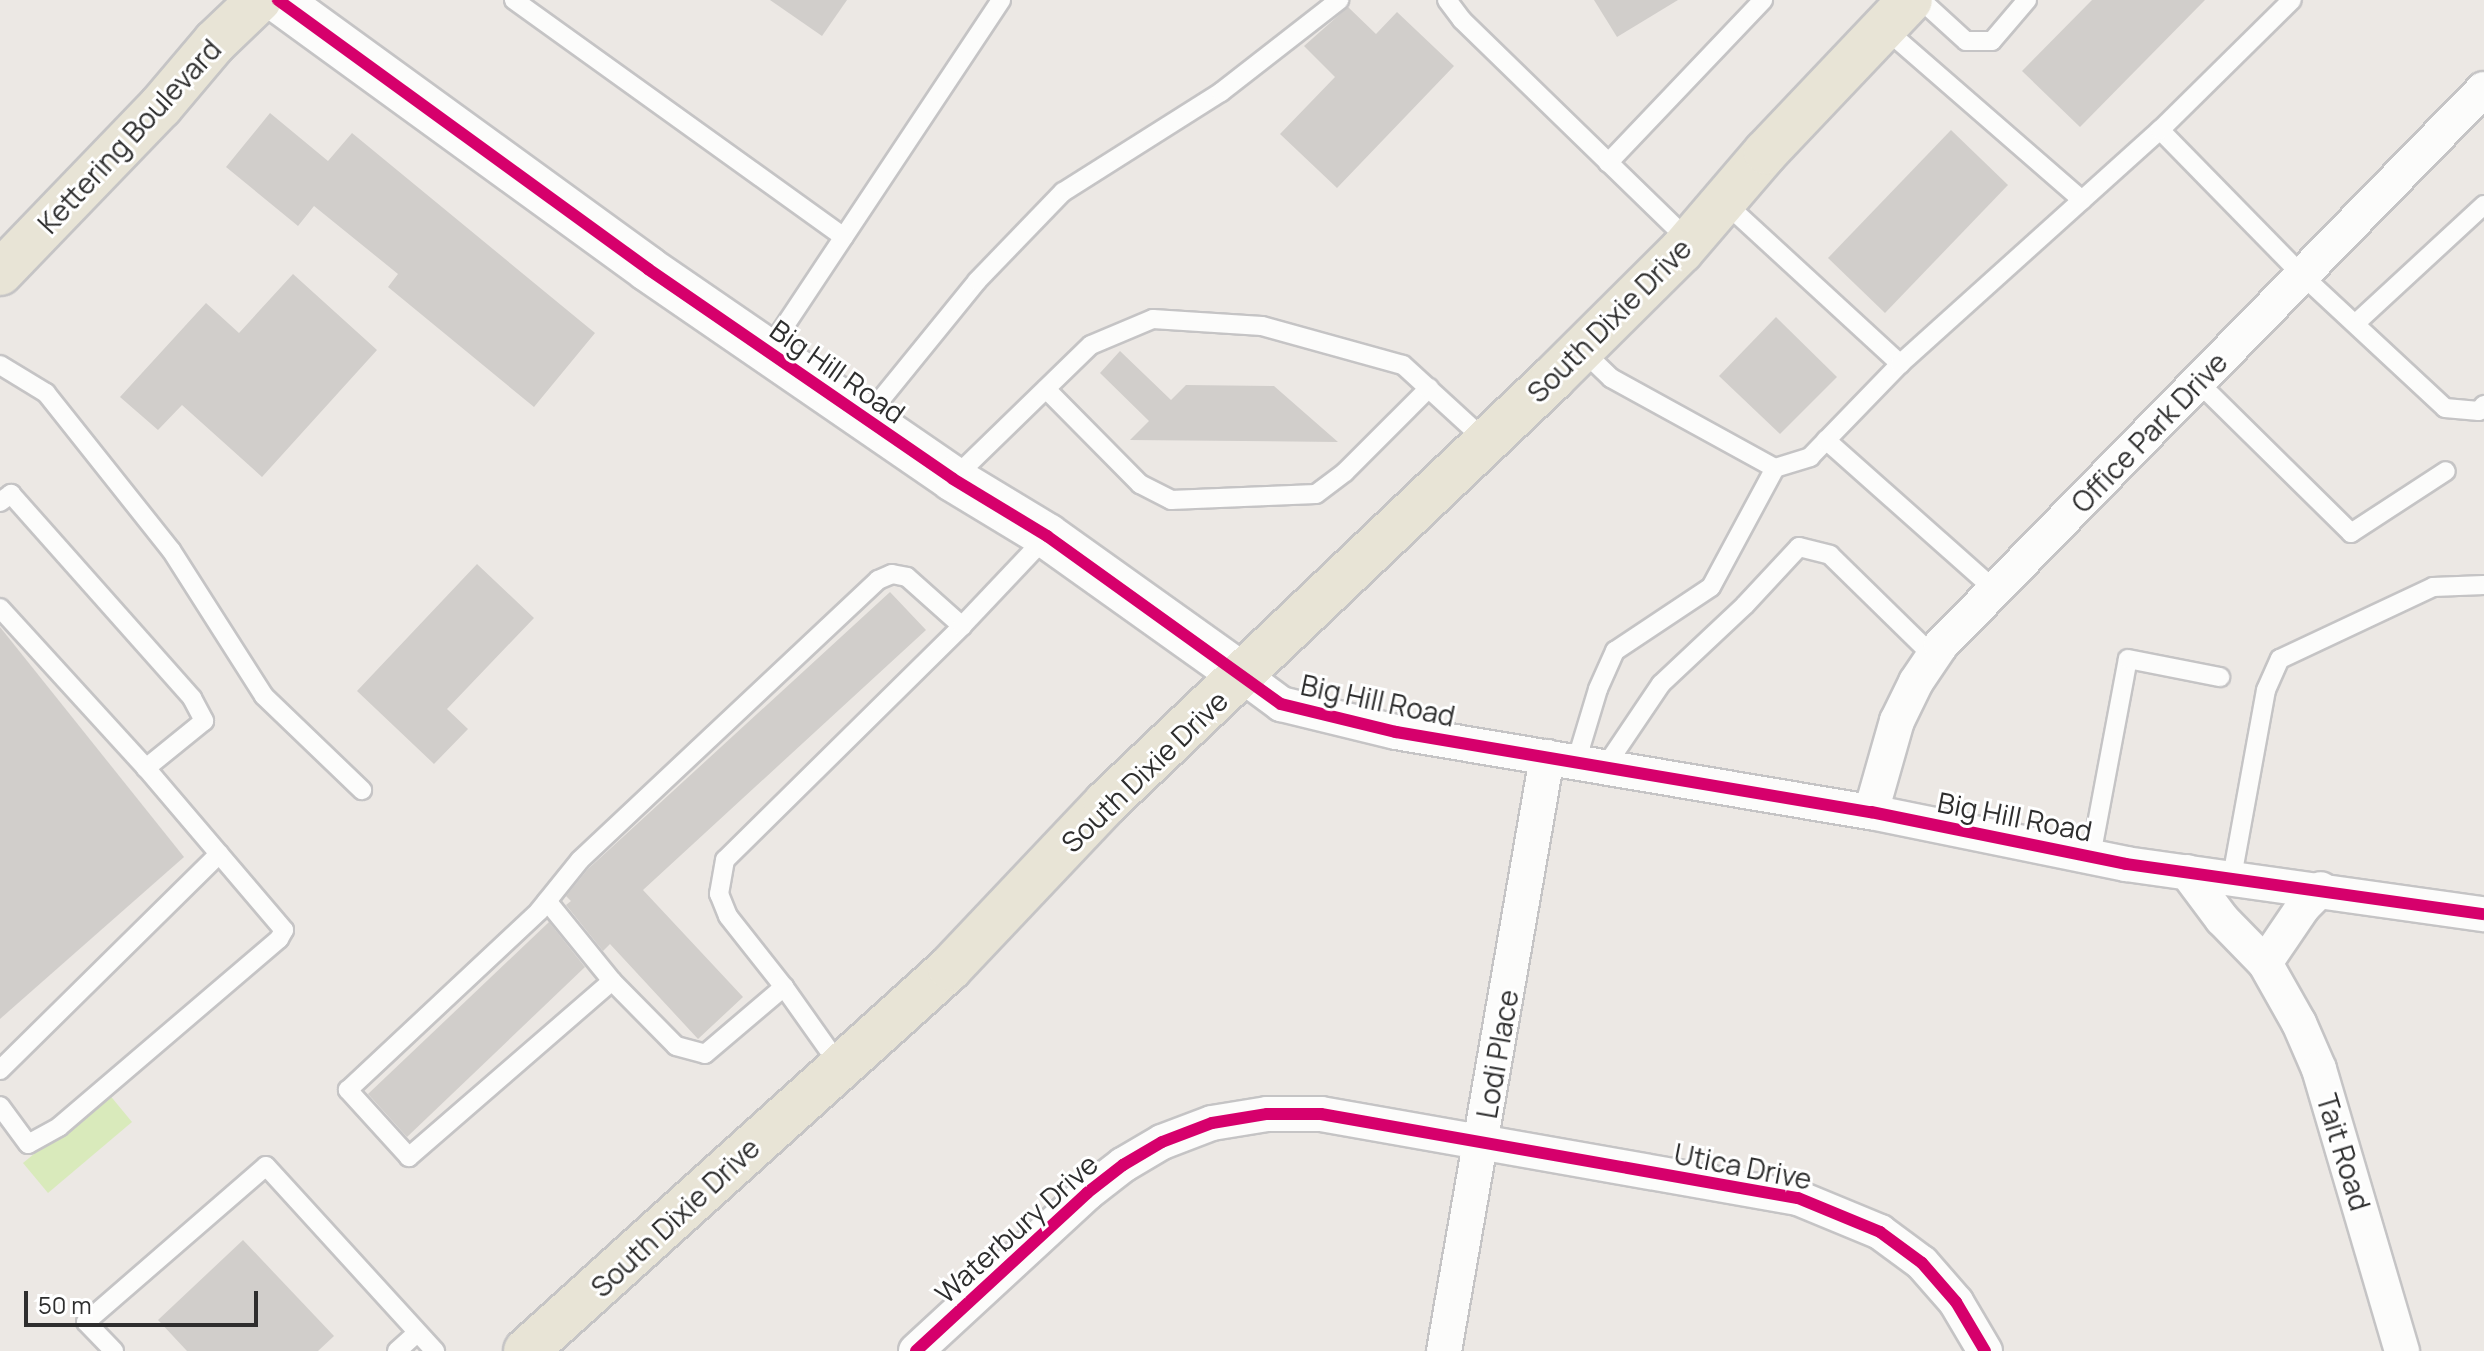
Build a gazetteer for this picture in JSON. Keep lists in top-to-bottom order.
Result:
{
  "streets": {
    "main road": ["Kettering Boulevard", "South Dixie Drive"],
    "street": [
      "Big Hill Road",
      "Office Park Drive",
      "Lodi Place",
      "Tait Road",
      "Utica Drive",
      "Waterbury Drive"
    ]
  },
  "crossings": [
    ["South Dixie Drive", "Big Hill Road"],
    ["Big Hill Road", "Office Park Drive"],
    ["Big Hill Road", "Lodi Place"],
    ["Big Hill Road", "Tait Road"],
    ["Lodi Place", "Utica Drive"],
    ["Lodi Place", "Waterbury Drive"],
    ["Utica Drive", "Waterbury Drive"]
  ],
  "scale_bar": "50 m"
}
